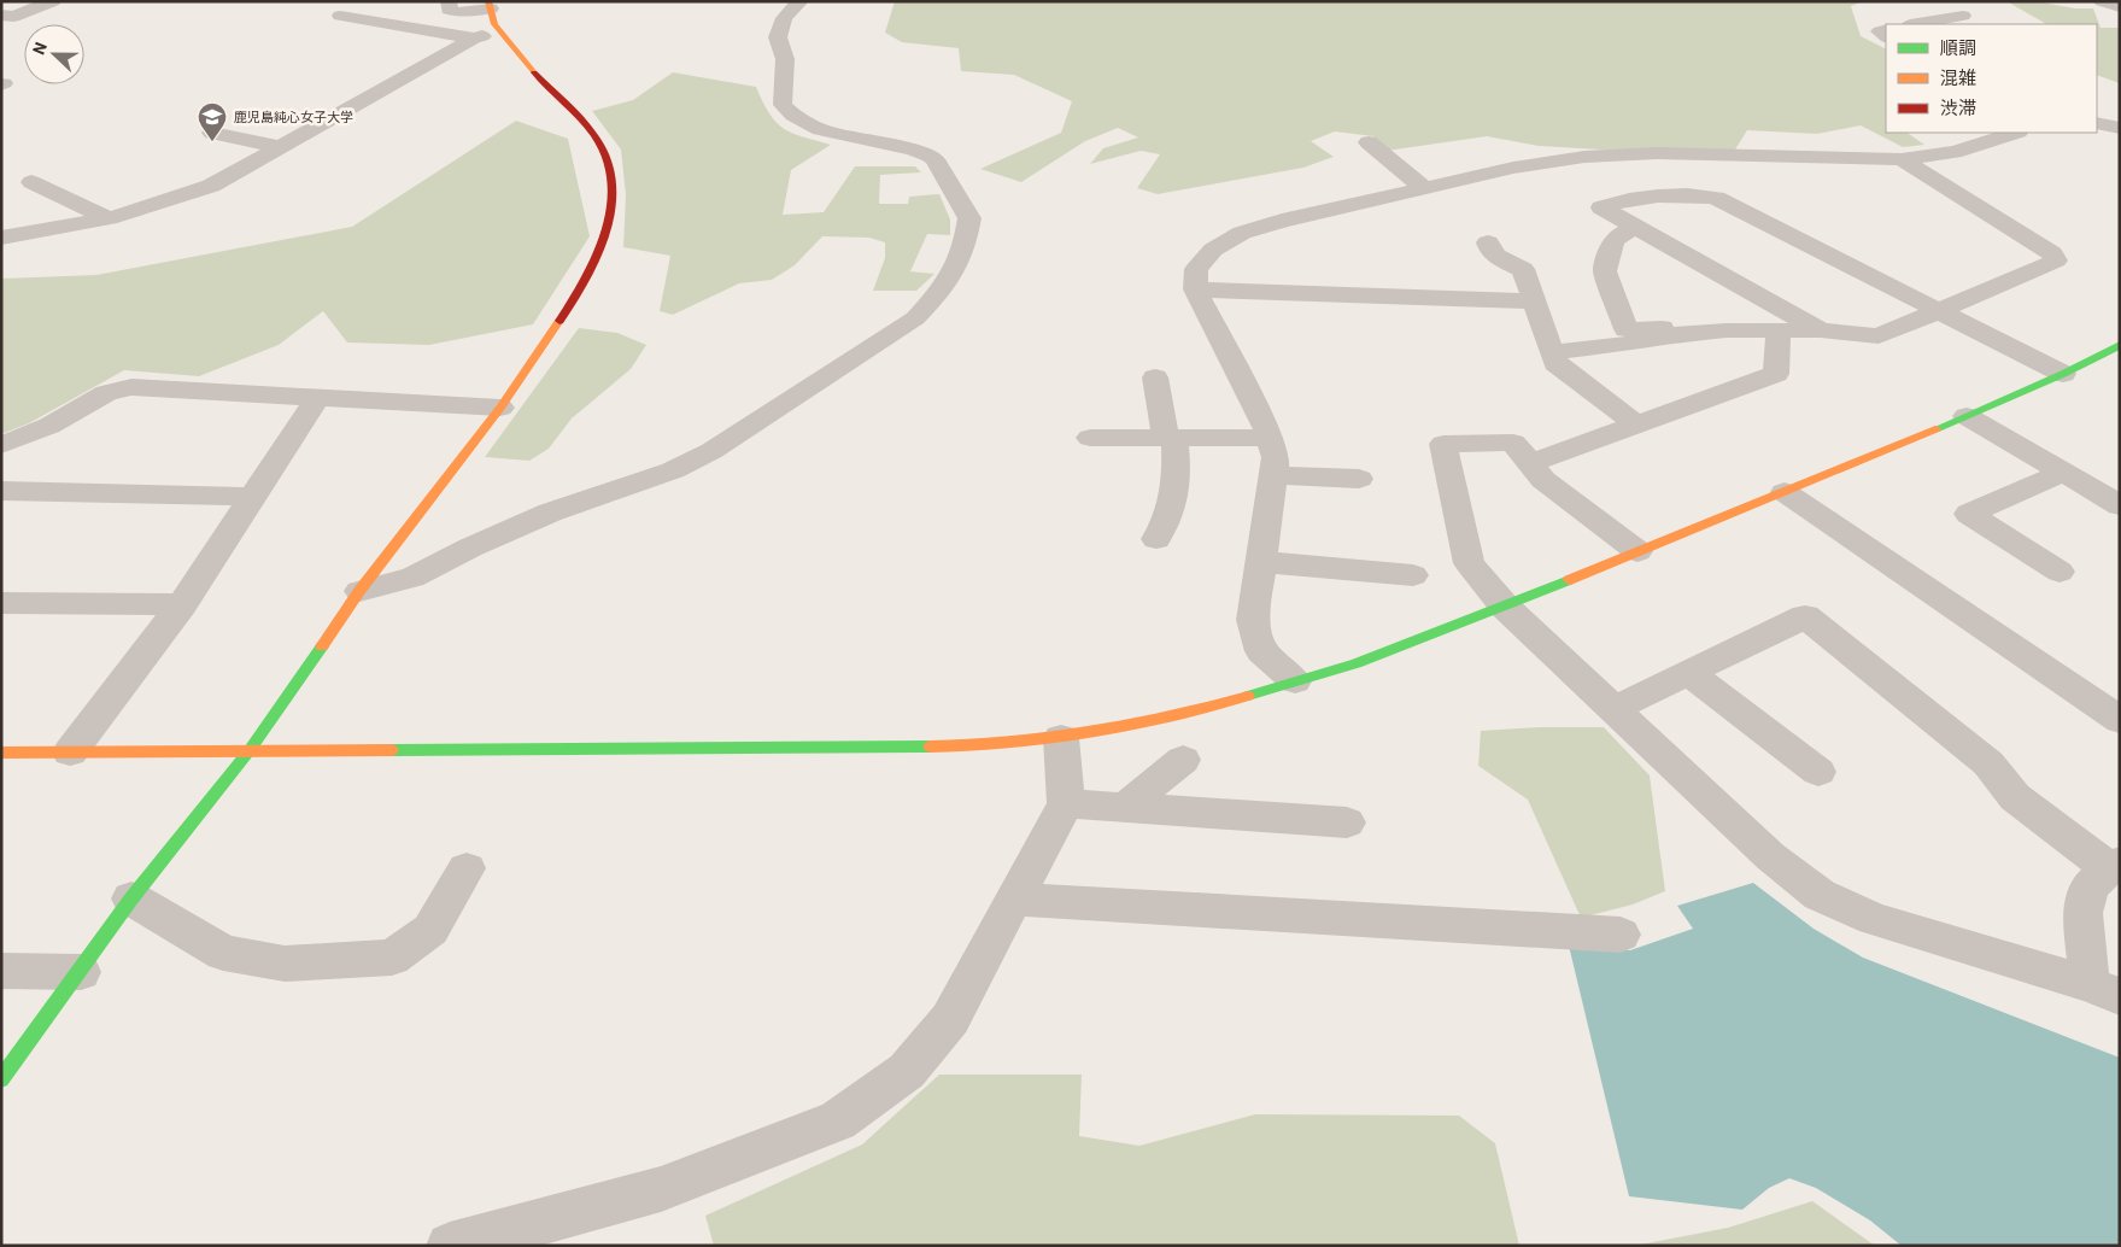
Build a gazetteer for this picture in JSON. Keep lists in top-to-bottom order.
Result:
{
  "places": {
    "school or university": ["鹿児島純心女子大学"]
  },
  "legend": ["順調", "混雑", "渋滞"],
  "north": "left"
}
